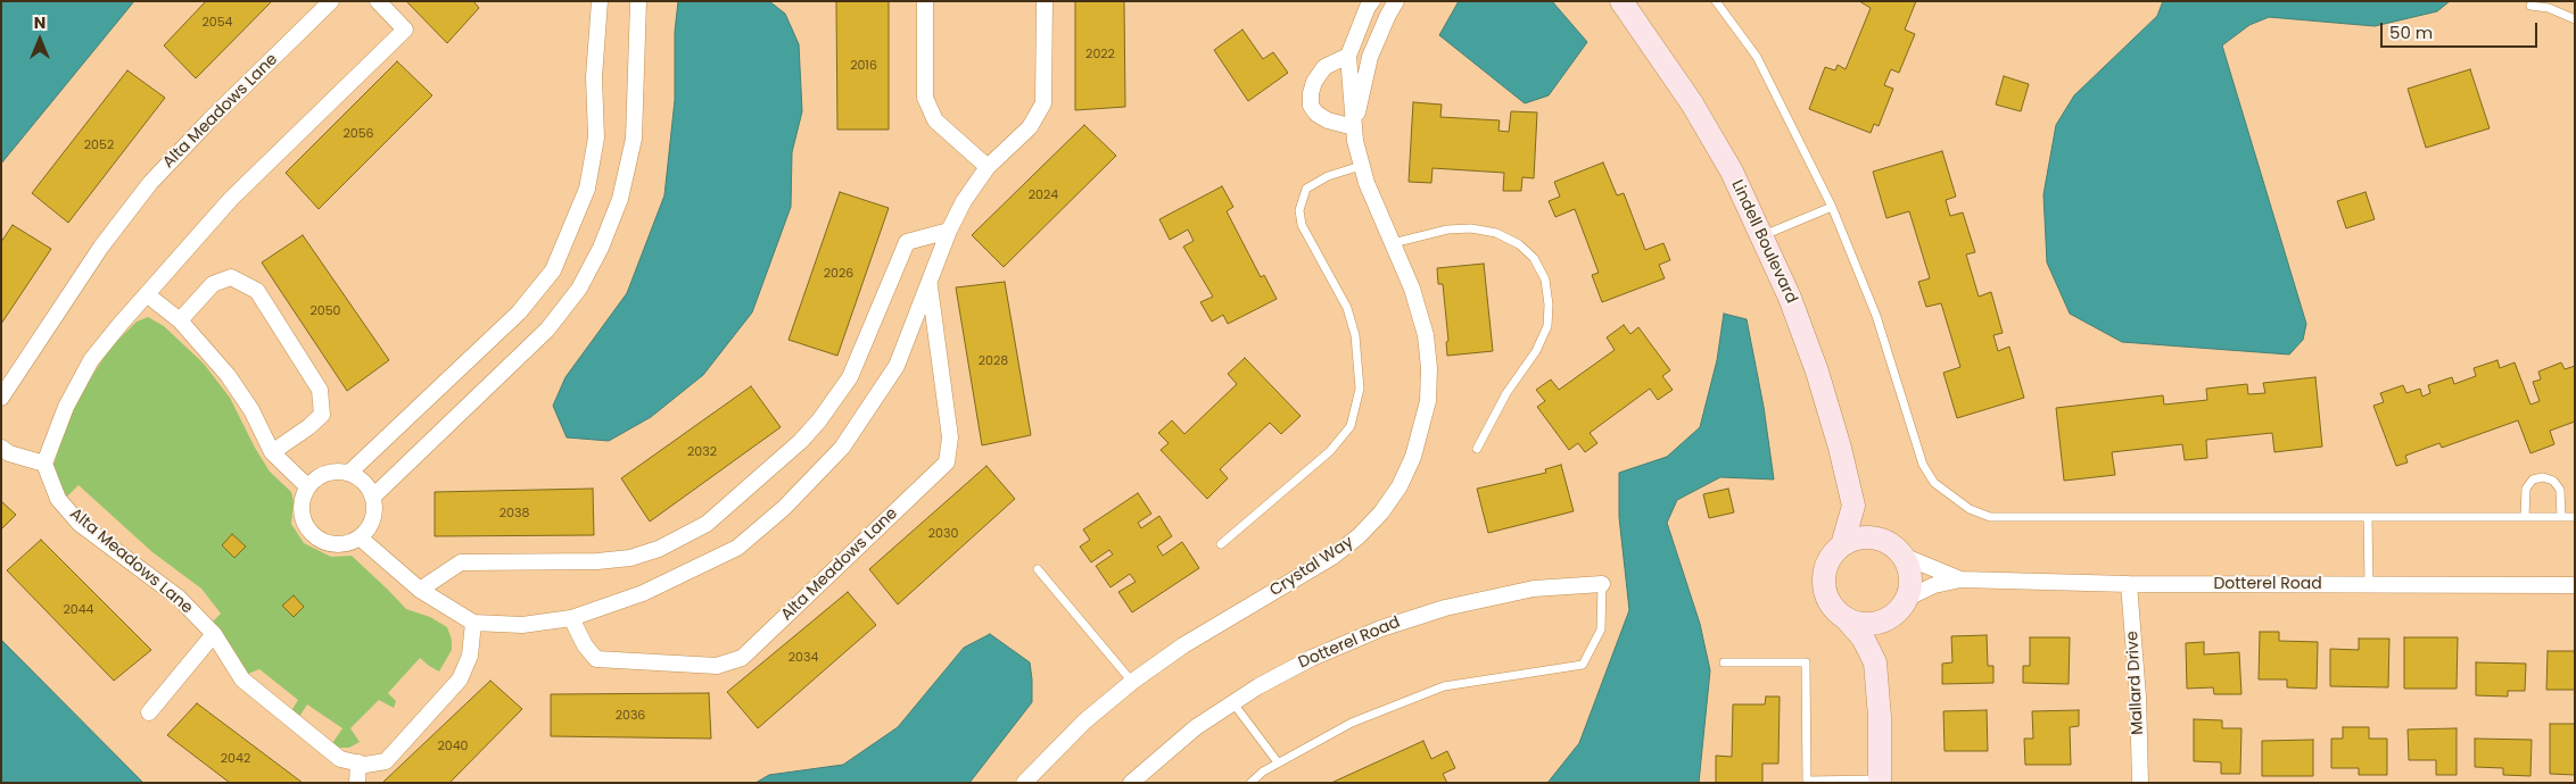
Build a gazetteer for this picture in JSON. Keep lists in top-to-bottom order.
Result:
{
  "streets": {
    "street": [
      "Alta Meadows Lane",
      "Lindell Boulevard",
      "Crystal Way",
      "Dotterel Road",
      "Mallard Drive"
    ]
  },
  "crossings": [
    ["Lindell Boulevard", "Dotterel Road"],
    ["Dotterel Road", "Mallard Drive"]
  ],
  "house_numbers": [
    "2054",
    "2022",
    "2016",
    "2056",
    "2052",
    "2024",
    "2026",
    "2050",
    "2028",
    "2032",
    "2038",
    "2030",
    "2044",
    "2034",
    "2036",
    "2040",
    "2042"
  ],
  "scale_bar": "50 m",
  "north": "top"
}
